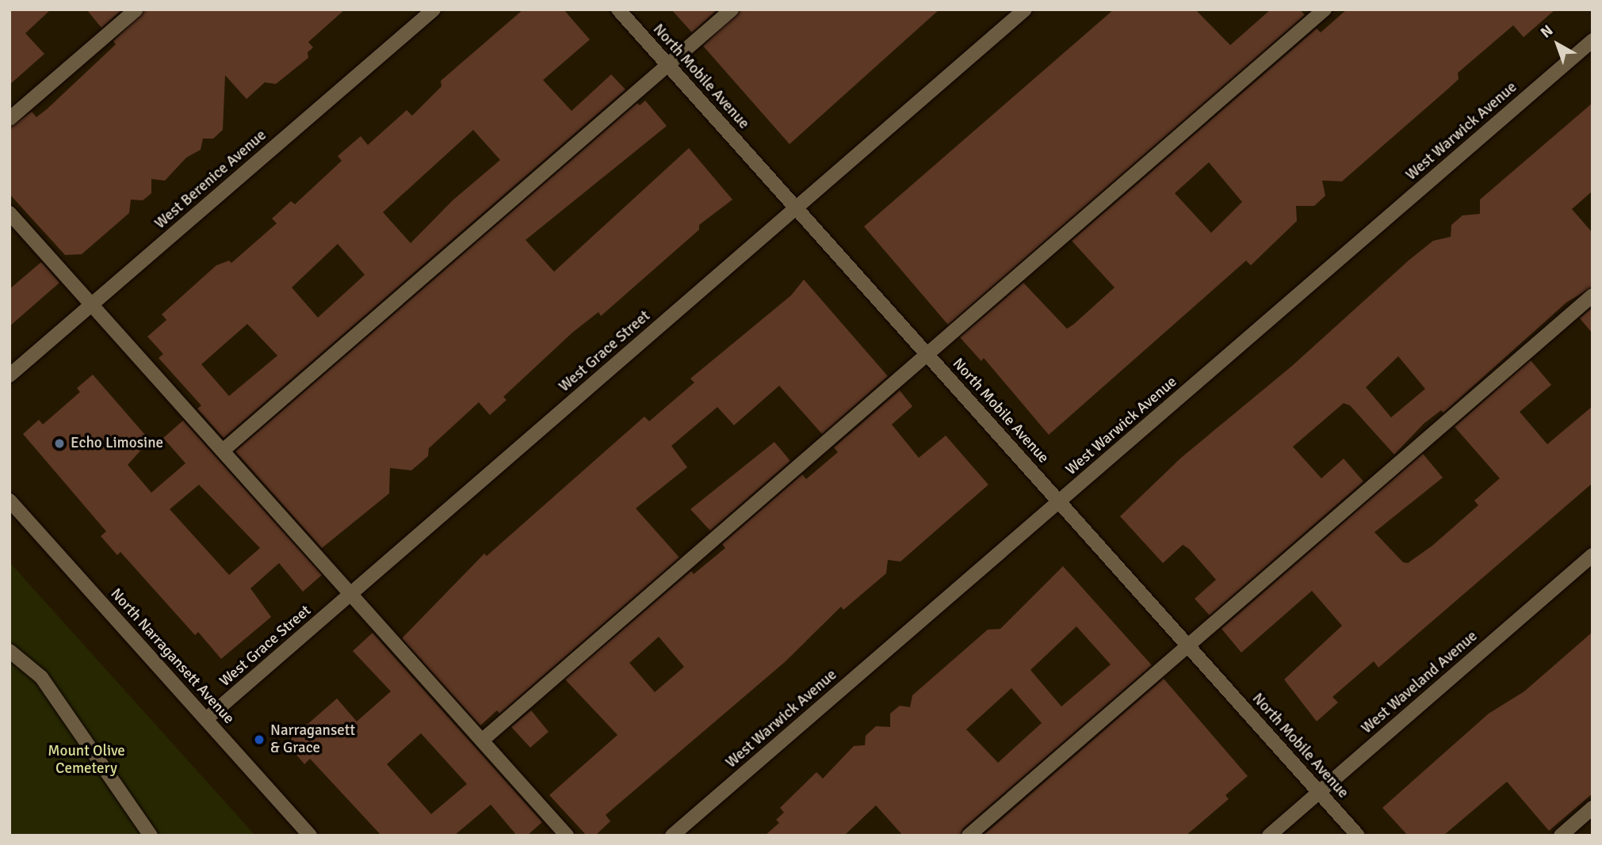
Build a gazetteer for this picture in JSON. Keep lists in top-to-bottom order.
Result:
{
  "streets": {
    "street": [
      "North Mobile Avenue",
      "West Warwick Avenue",
      "West Berenice Avenue",
      "West Grace Street",
      "North Narragansett Avenue",
      "West Waveland Avenue"
    ]
  },
  "crossings": [
    ["North Mobile Avenue", "West Warwick Avenue"],
    ["North Mobile Avenue", "West Grace Street"],
    ["North Mobile Avenue", "West Waveland Avenue"],
    ["West Grace Street", "North Narragansett Avenue"]
  ],
  "parks": ["Mount Olive Cemetery"],
  "places": ["Echo Limosine", "Narragansett & Grace"],
  "north": "top left"
}
